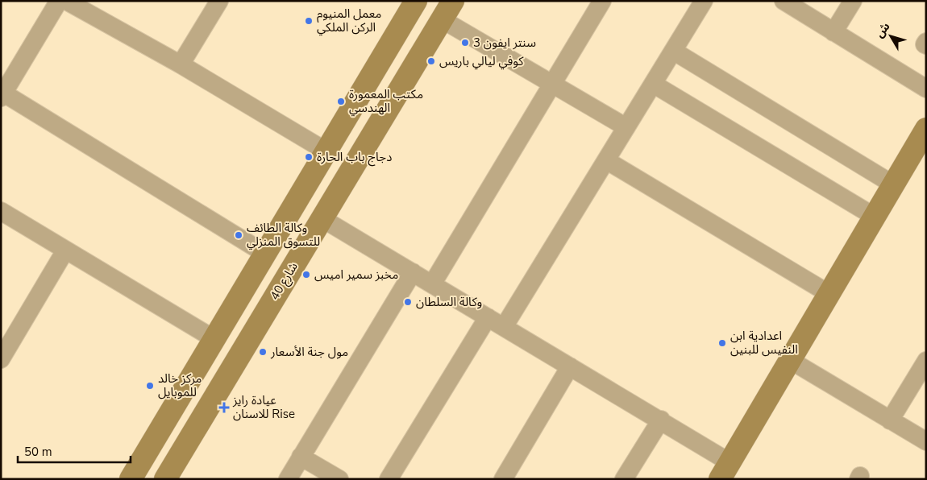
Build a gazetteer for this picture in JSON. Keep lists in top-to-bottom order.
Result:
{
  "streets": {
    "main road": ["شارع 40"]
  },
  "places": {
    "other": [
      "معمل المنيوم الركن الملكي",
      "سنتر ايفون 3",
      "كوفي ليالي باريس",
      "مكتب المعمورة الهندسي",
      "دجاج باب الحارة",
      "وكالة الطائف للتسوق المنزلي",
      "مخبز سمير اميس",
      "وكالة السلطان",
      "اعدادية ابن النفيس للبنين",
      "مول جنة الأسعار",
      "مركز خالد للموبايل"
    ],
    "health": ["عيادة رايز للاسنان Rise"]
  },
  "scale_bar": "50 m",
  "north": "top left"
}
